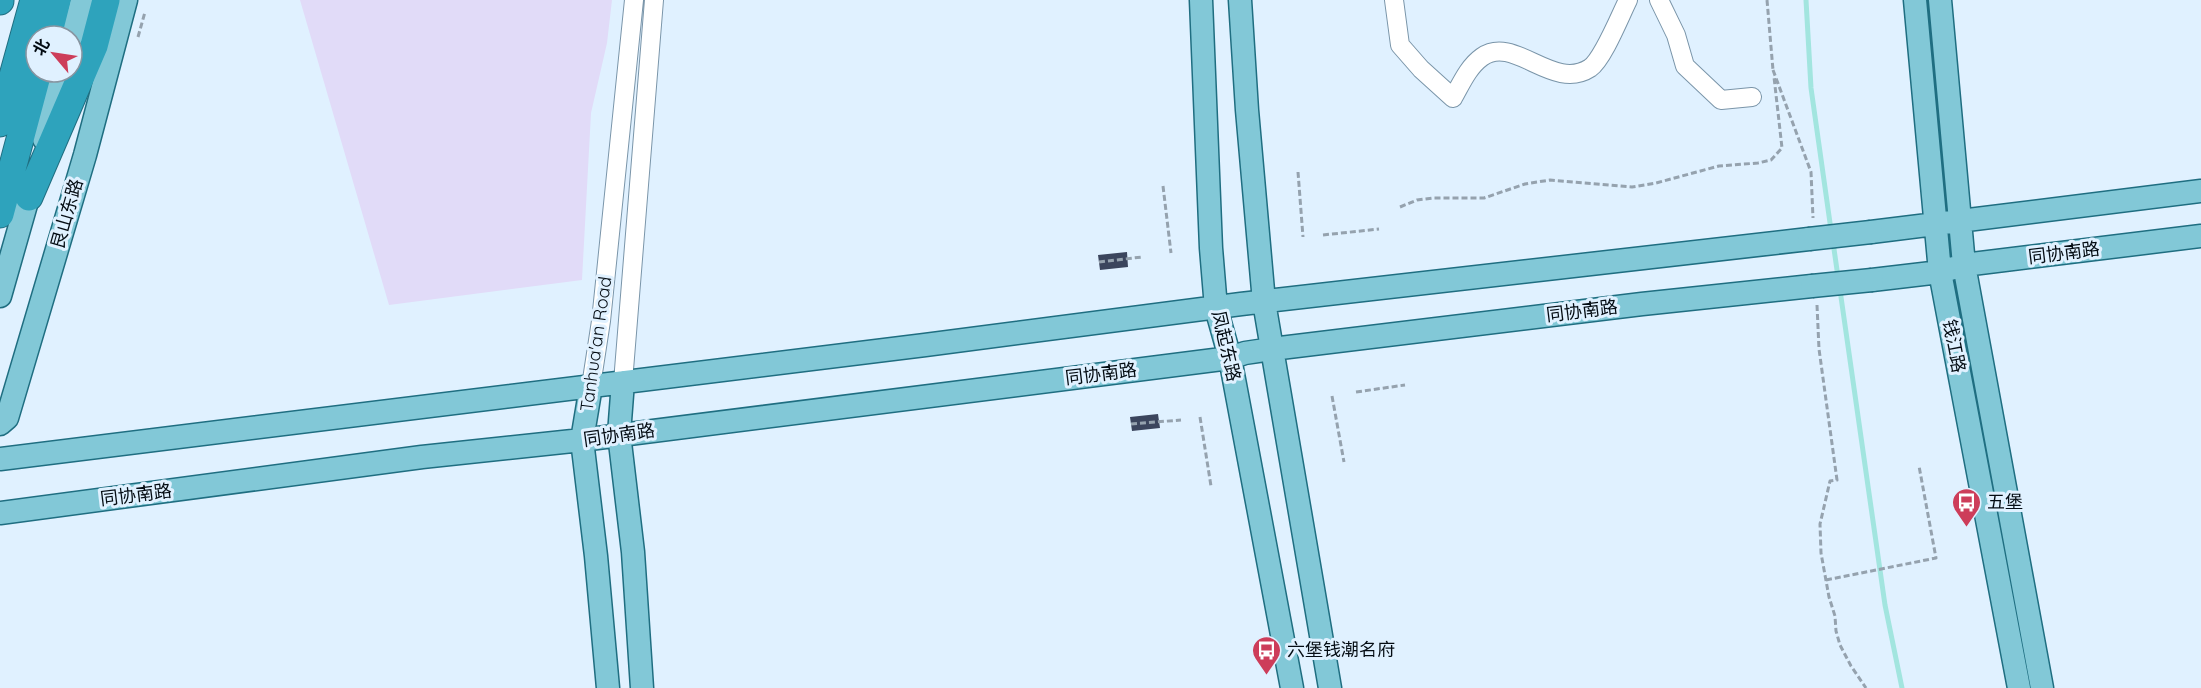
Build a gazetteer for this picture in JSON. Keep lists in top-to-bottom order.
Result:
{
  "streets": {
    "main road": [
      "艮山东路",
      "同协南路",
      "Tanhua'an Road",
      "凤起东路",
      "钱江路"
    ]
  },
  "crossings": [
    ["同协南路", "Tanhua'an Road"],
    ["同协南路", "凤起东路"],
    ["同协南路", "钱江路"]
  ],
  "places": {
    "bus stop": ["五堡", "六堡钱潮名府"]
  },
  "north": "top left"
}
